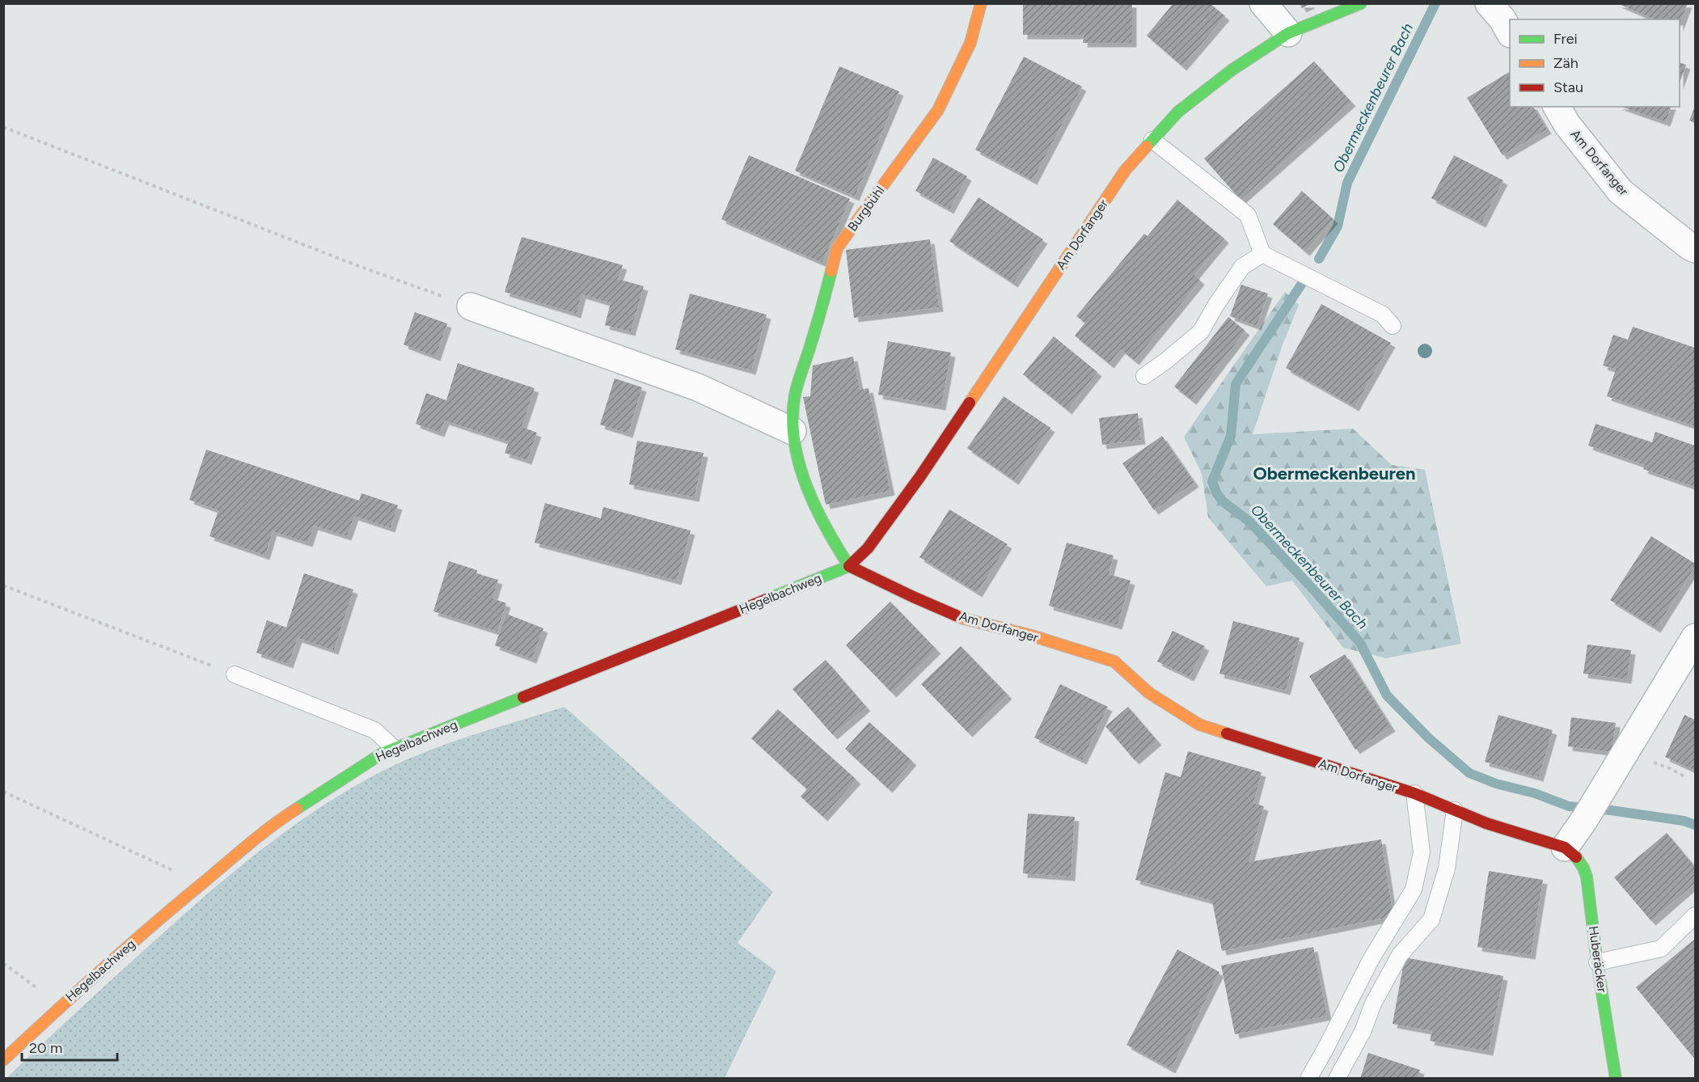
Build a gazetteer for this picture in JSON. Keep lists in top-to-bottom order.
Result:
{
  "streets": {
    "street": [
      "Am Dorfanger",
      "Burgbühl",
      "Hegelbachweg",
      "Huberäcker"
    ]
  },
  "crossings": [
    ["Am Dorfanger", "Burgbühl"],
    ["Am Dorfanger", "Hegelbachweg"],
    ["Am Dorfanger", "Huberäcker"],
    ["Burgbühl", "Hegelbachweg"]
  ],
  "districts": ["Obermeckenbeuren"],
  "water": ["Obermeckenbeurer Bach"],
  "legend": ["Frei", "Zäh", "Stau"],
  "scale_bar": "20 m"
}
